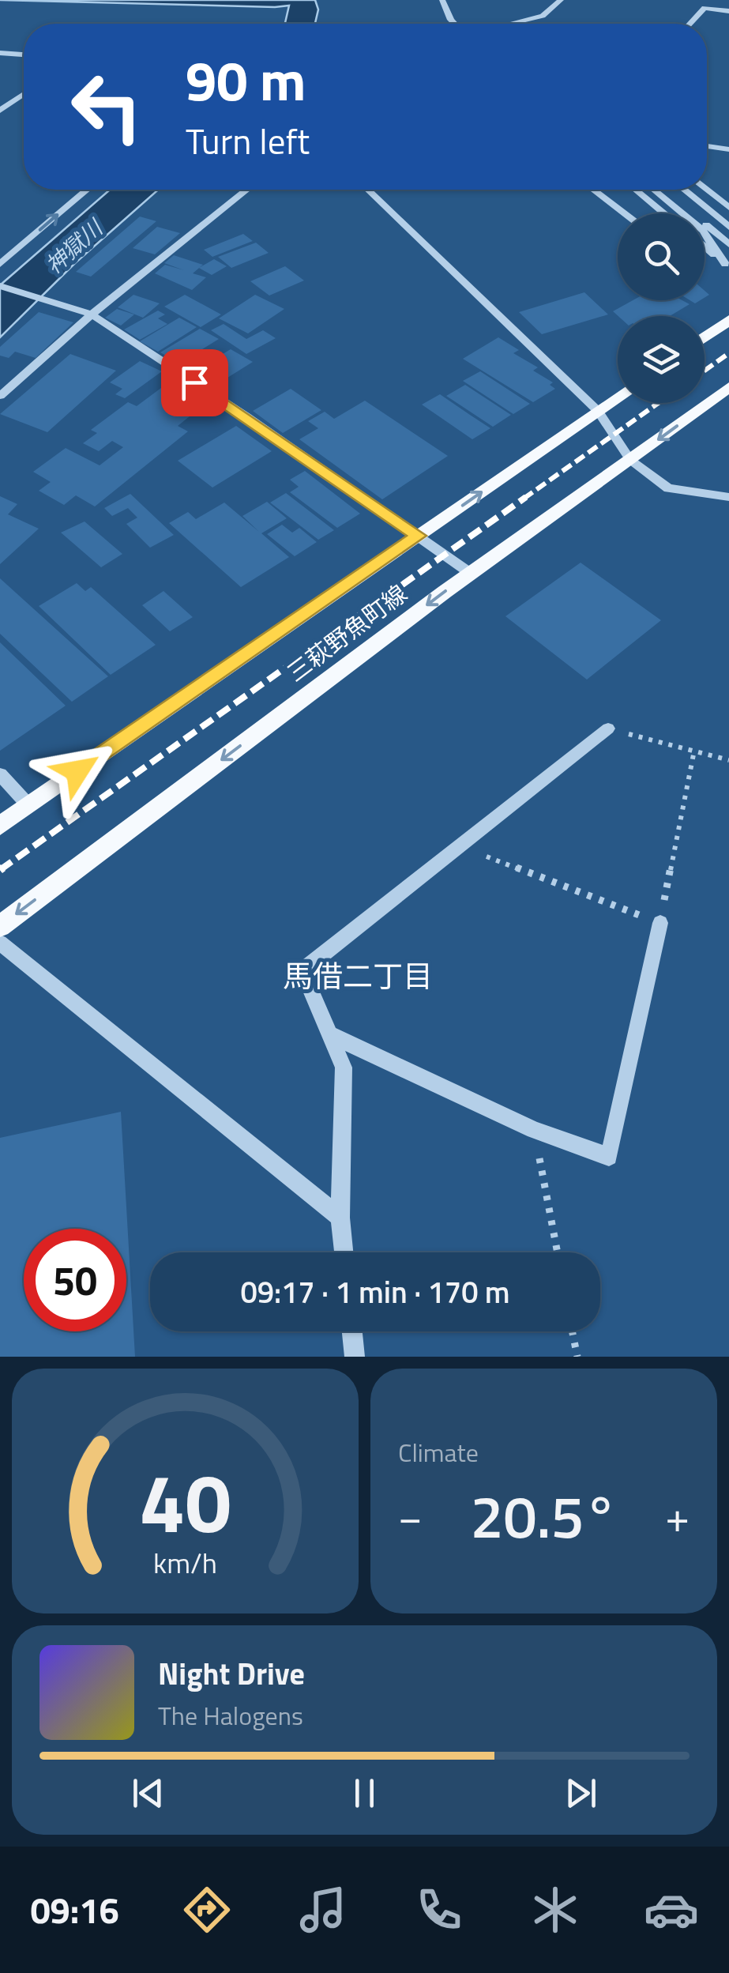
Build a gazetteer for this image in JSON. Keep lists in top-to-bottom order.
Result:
{
  "streets": {
    "main road": ["三萩野魚町線"]
  },
  "districts": ["馬借二丁目"],
  "water": ["神獄川"],
  "page": {
    "turn": ["90 m", "Turn left"],
    "limit": "50",
    "trip": "09:17 · 1 min · 170 m",
    "tile": "Climate",
    "heat": ["−", "20.5°", "+"],
    "song": ["Night Drive", "The Halogens"],
    "tabs": "09:16",
    "gauge": ["40", "km/h"]
  }
}
